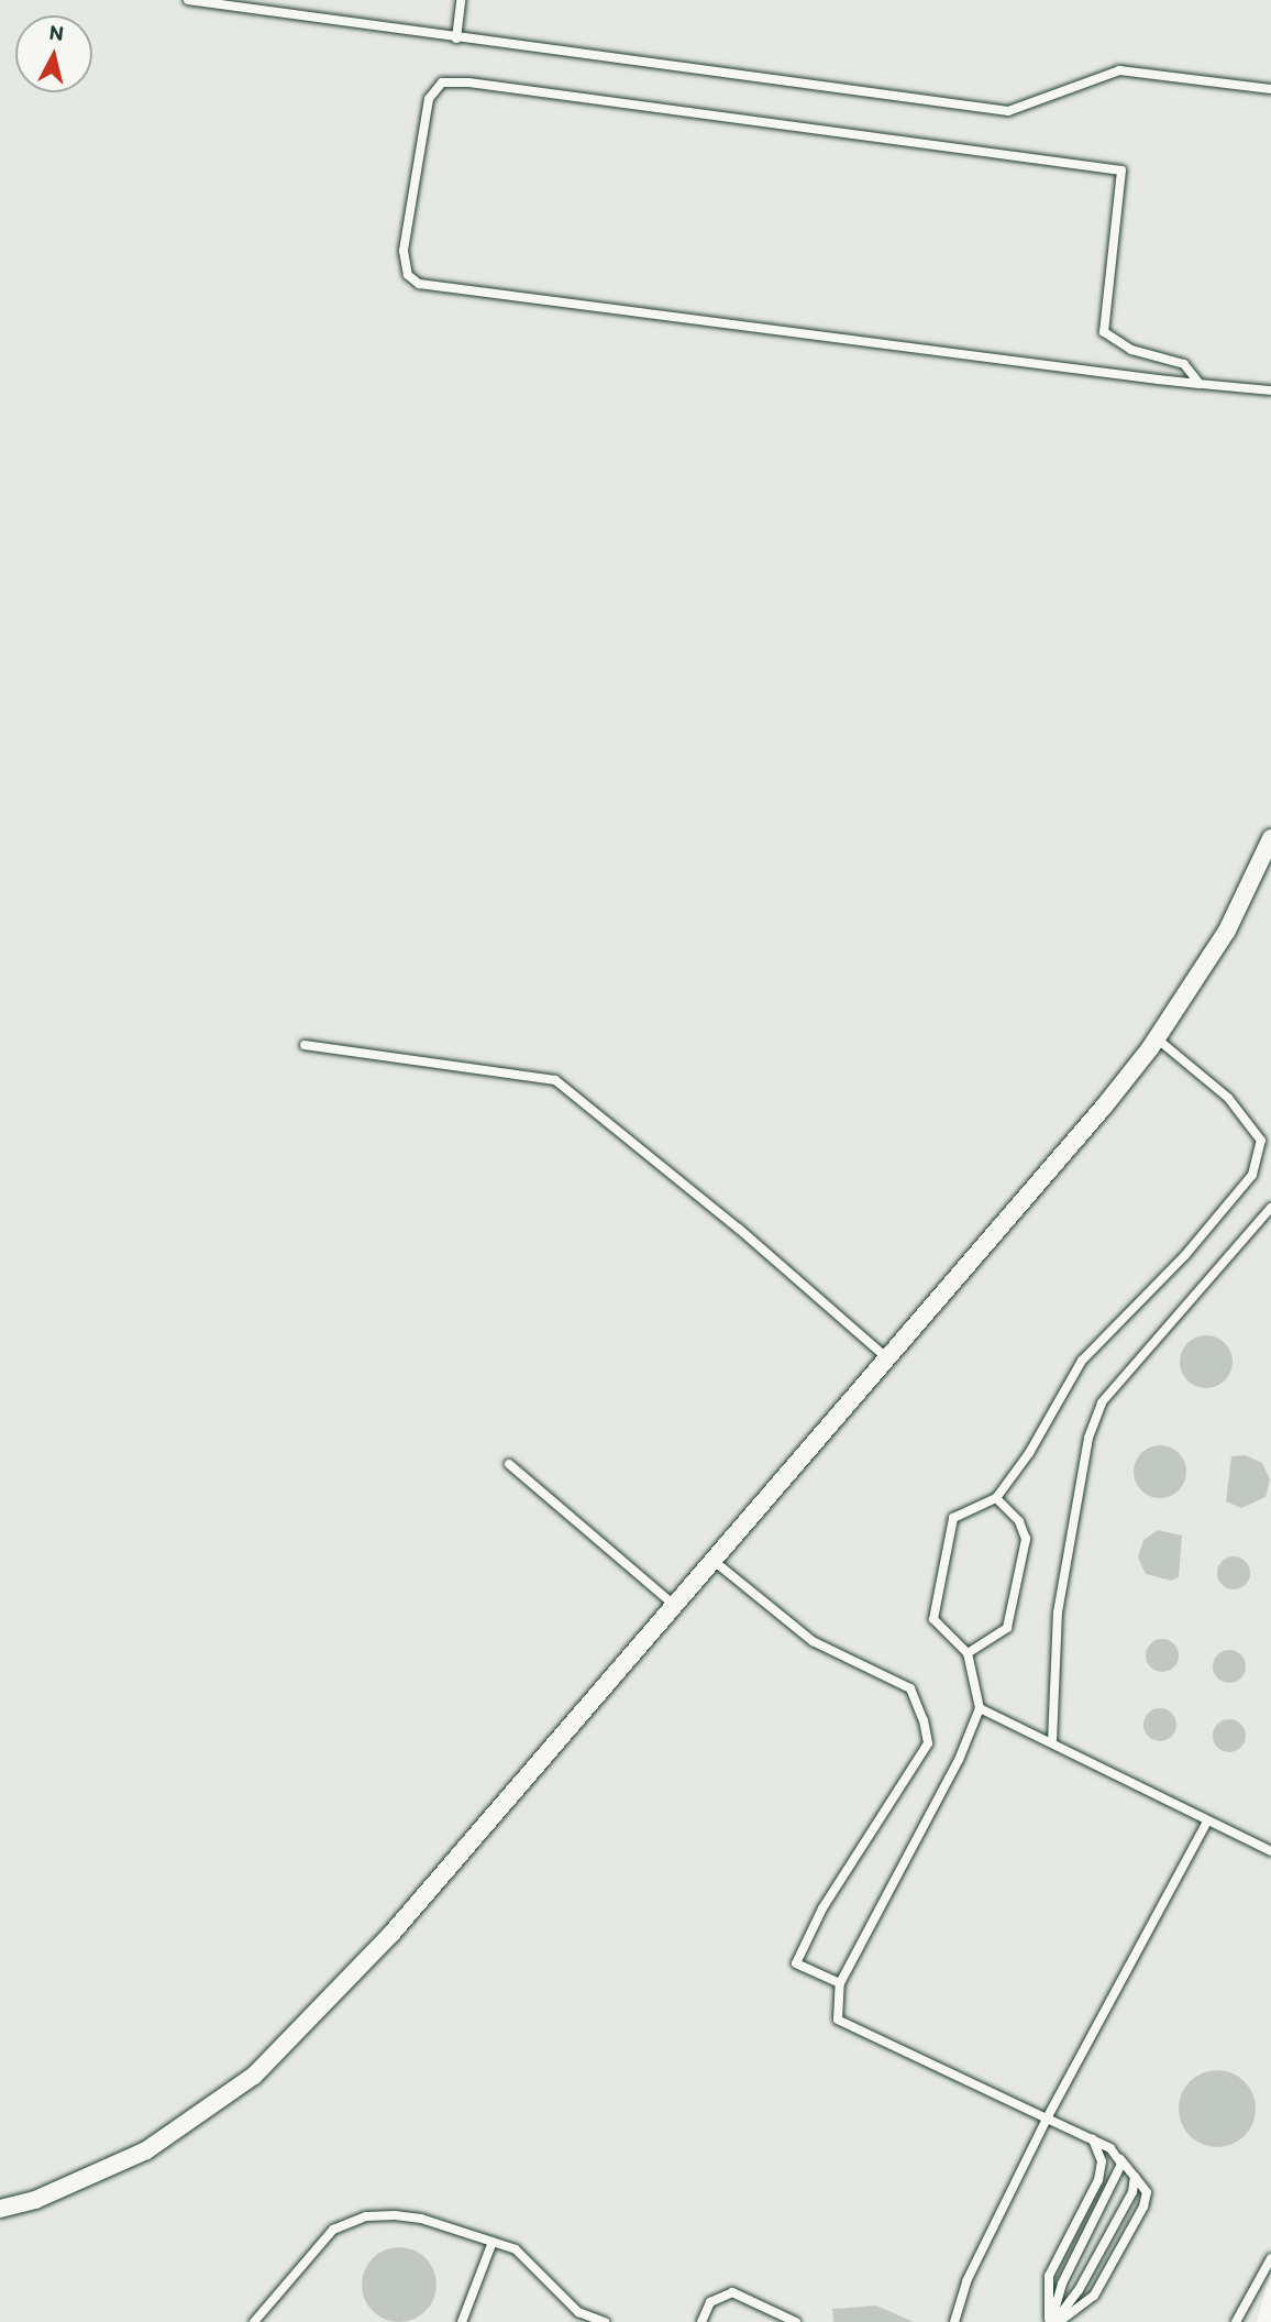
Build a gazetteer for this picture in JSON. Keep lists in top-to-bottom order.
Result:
{
  "north": "top"
}
